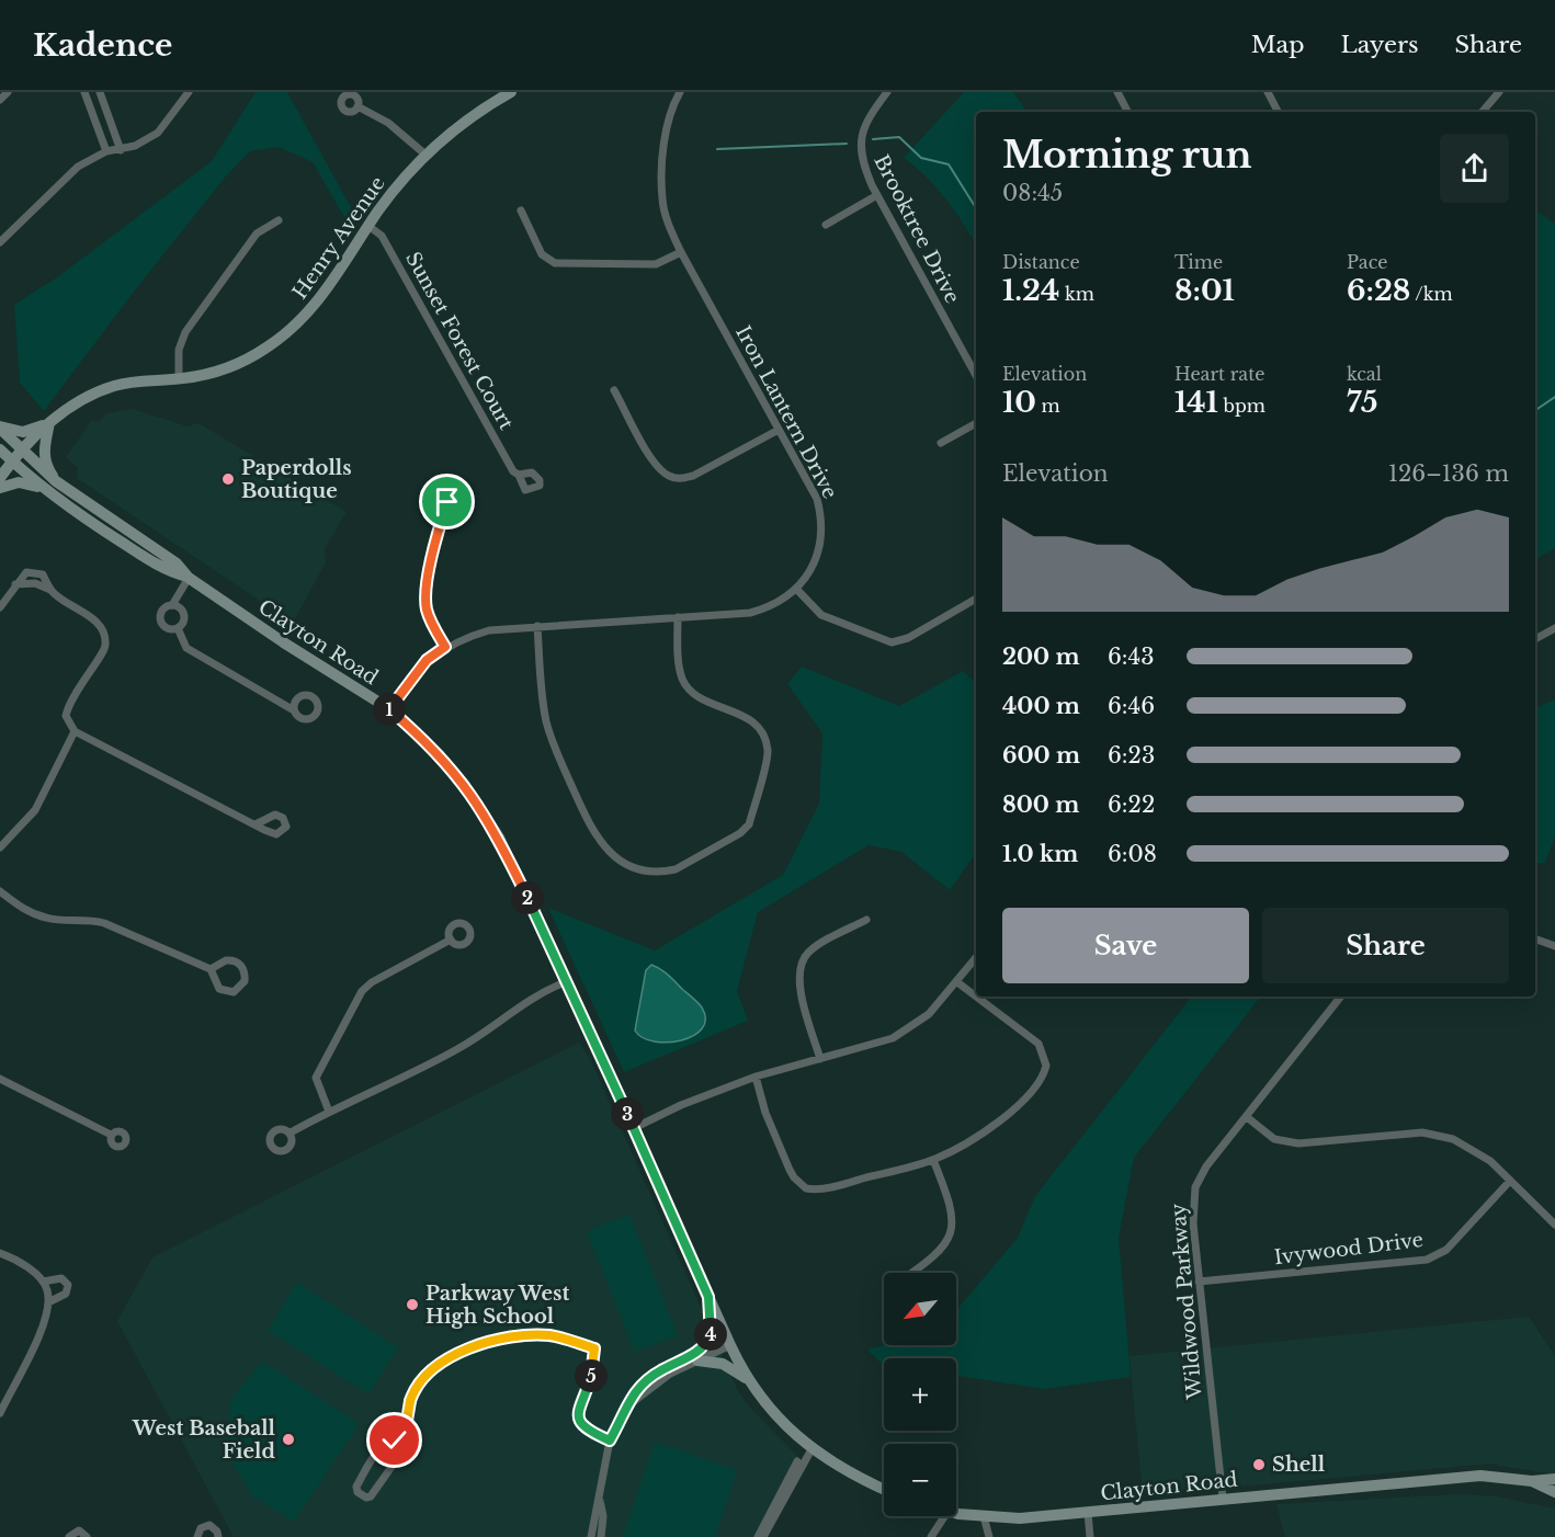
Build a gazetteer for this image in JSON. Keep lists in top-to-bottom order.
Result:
{
  "streets": {
    "main road": ["Henry Avenue", "Clayton Road"],
    "street": [
      "Brooktree Drive",
      "Sunset Forest Court",
      "Iron Lantern Drive",
      "Ivywood Drive",
      "Wildwood Parkway"
    ]
  },
  "crossings": [
    ["Henry Avenue", "Sunset Forest Court"],
    ["Henry Avenue", "Clayton Road"],
    ["Clayton Road", "Wildwood Parkway"],
    ["Ivywood Drive", "Wildwood Parkway"]
  ],
  "places": [
    "Paperdolls Boutique",
    "Parkway West High School",
    "West Baseball Field",
    "Shell"
  ],
  "north": "bottom left",
  "page": {
    "header": "Kadence",
    "nav": ["Map", "Layers", "Share"],
    "heading": ["Morning run", "08:45"],
    "stats": [
      ["Distance", "1.24 km"],
      ["Time", "8:01"],
      ["Pace", "6:28 /km"],
      ["Elevation", "10 m"],
      ["Heart rate", "141 bpm"],
      ["kcal", "75"]
    ],
    "chart": ["Elevation", "126–136 m"],
    "list": [
      {
        "name": "200 m",
        "note": "6:43"
      },
      {
        "name": "400 m",
        "note": "6:46"
      },
      {
        "name": "600 m",
        "note": "6:23"
      },
      {
        "name": "800 m",
        "note": "6:22"
      },
      {
        "name": "1.0 km",
        "note": "6:08"
      }
    ],
    "pins": [
      "1",
      "2",
      "3",
      "4",
      "5"
    ],
    "buttons": ["Save", "Share"],
    "map_buttons": ["+", "−"]
  }
}
